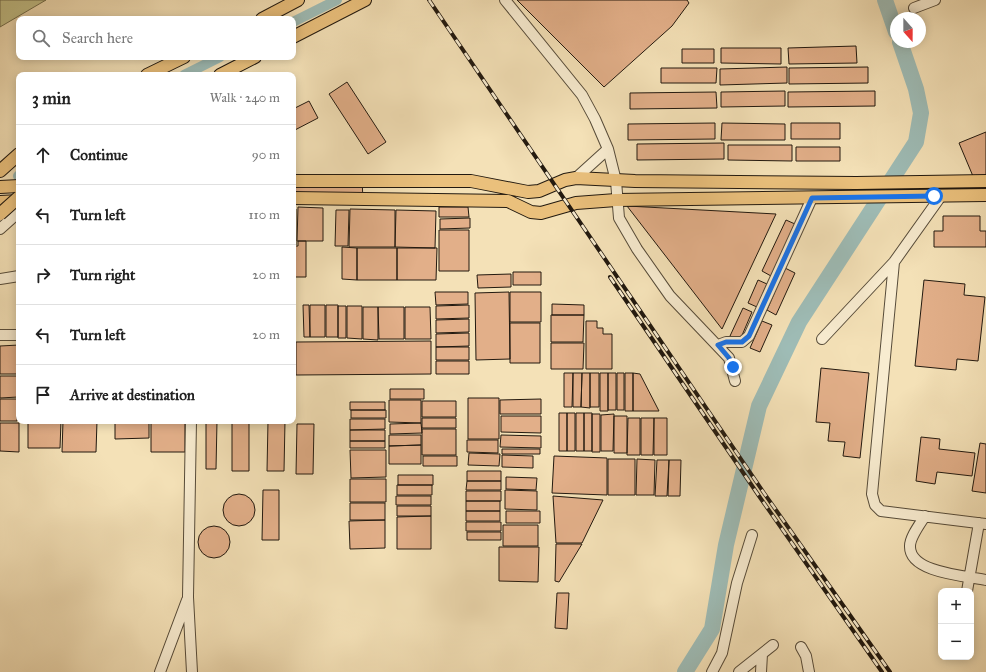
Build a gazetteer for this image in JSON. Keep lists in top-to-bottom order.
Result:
{
  "north": "bottom",
  "page": {
    "search": "Search here",
    "heading": ["3 min", "Walk · 240 m"],
    "list": [
      ["Continue", "90 m"],
      ["Turn left", "110 m"],
      ["Turn right", "20 m"],
      ["Turn left", "20 m"],
      "Arrive at destination"
    ],
    "map_buttons": ["+", "−"]
  }
}
